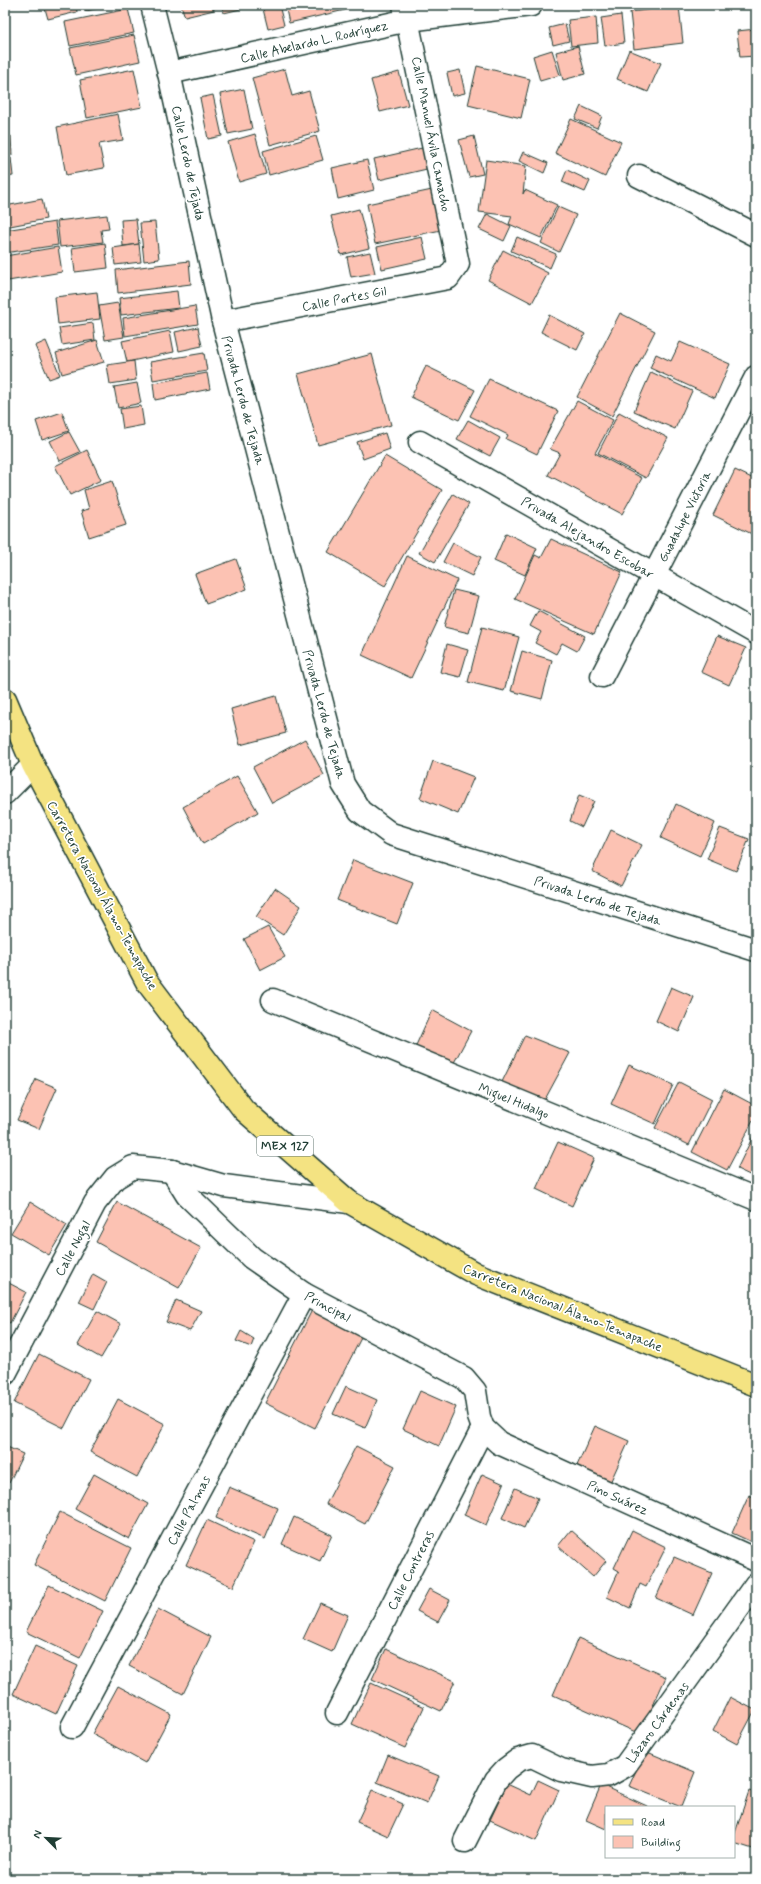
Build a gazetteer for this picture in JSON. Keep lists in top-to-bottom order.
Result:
{
  "streets": {
    "main road": ["Carretera Nacional Álamo-Temapache", "MEX 127"],
    "street": [
      "Calle Abelardo L. Rodríguez",
      "Calle Manuel Ávila Camacho",
      "Calle Lerdo de Tejada",
      "Calle Portes Gil",
      "Privada Lerdo de Tejada",
      "Guadalupe Victoria",
      "Privada Alejandro Escobar",
      "Miguel Hidalgo",
      "Calle Nogal",
      "Principal",
      "Pino Suárez",
      "Calle Palmas",
      "Calle Contreras",
      "Lázaro Cárdenas"
    ]
  },
  "crossings": [
    ["Calle Abelardo L. Rodríguez", "Calle Manuel Ávila Camacho"],
    ["Calle Abelardo L. Rodríguez", "Calle Lerdo de Tejada"],
    ["Calle Manuel Ávila Camacho", "Calle Portes Gil"],
    ["Calle Lerdo de Tejada", "Calle Portes Gil"],
    ["Calle Lerdo de Tejada", "Privada Lerdo de Tejada"],
    ["Calle Portes Gil", "Privada Lerdo de Tejada"],
    ["Guadalupe Victoria", "Privada Alejandro Escobar"],
    ["Carretera Nacional Álamo-Temapache", "Calle Nogal"],
    ["Calle Nogal", "Principal"],
    ["Principal", "Pino Suárez"],
    ["Principal", "Calle Palmas"],
    ["Principal", "Calle Contreras"],
    ["Pino Suárez", "Calle Contreras"]
  ],
  "legend": ["Road", "Building"],
  "north": "top left"
}
